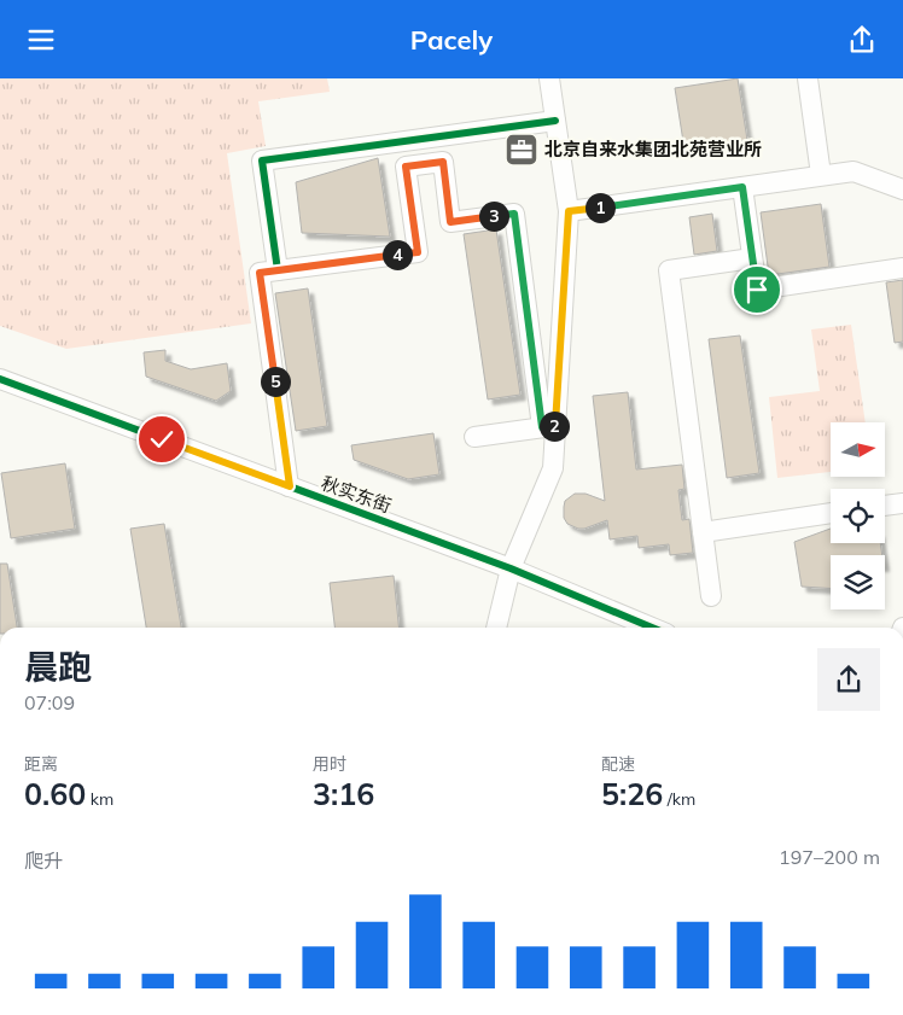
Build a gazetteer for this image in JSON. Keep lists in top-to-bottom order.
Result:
{
  "streets": {
    "street": ["秋实东街"]
  },
  "places": {
    "office": ["北京自来水集团北苑营业所"]
  },
  "north": "right",
  "page": {
    "header": "Pacely",
    "pins": [
      "1",
      "3",
      "4",
      "5",
      "2"
    ],
    "heading": ["晨跑", "07:09"],
    "stats": [
      ["距离", "0.60 km"],
      ["用时", "3:16"],
      ["配速", "5:26 /km"]
    ],
    "chart": ["爬升", "197–200 m"]
  }
}
